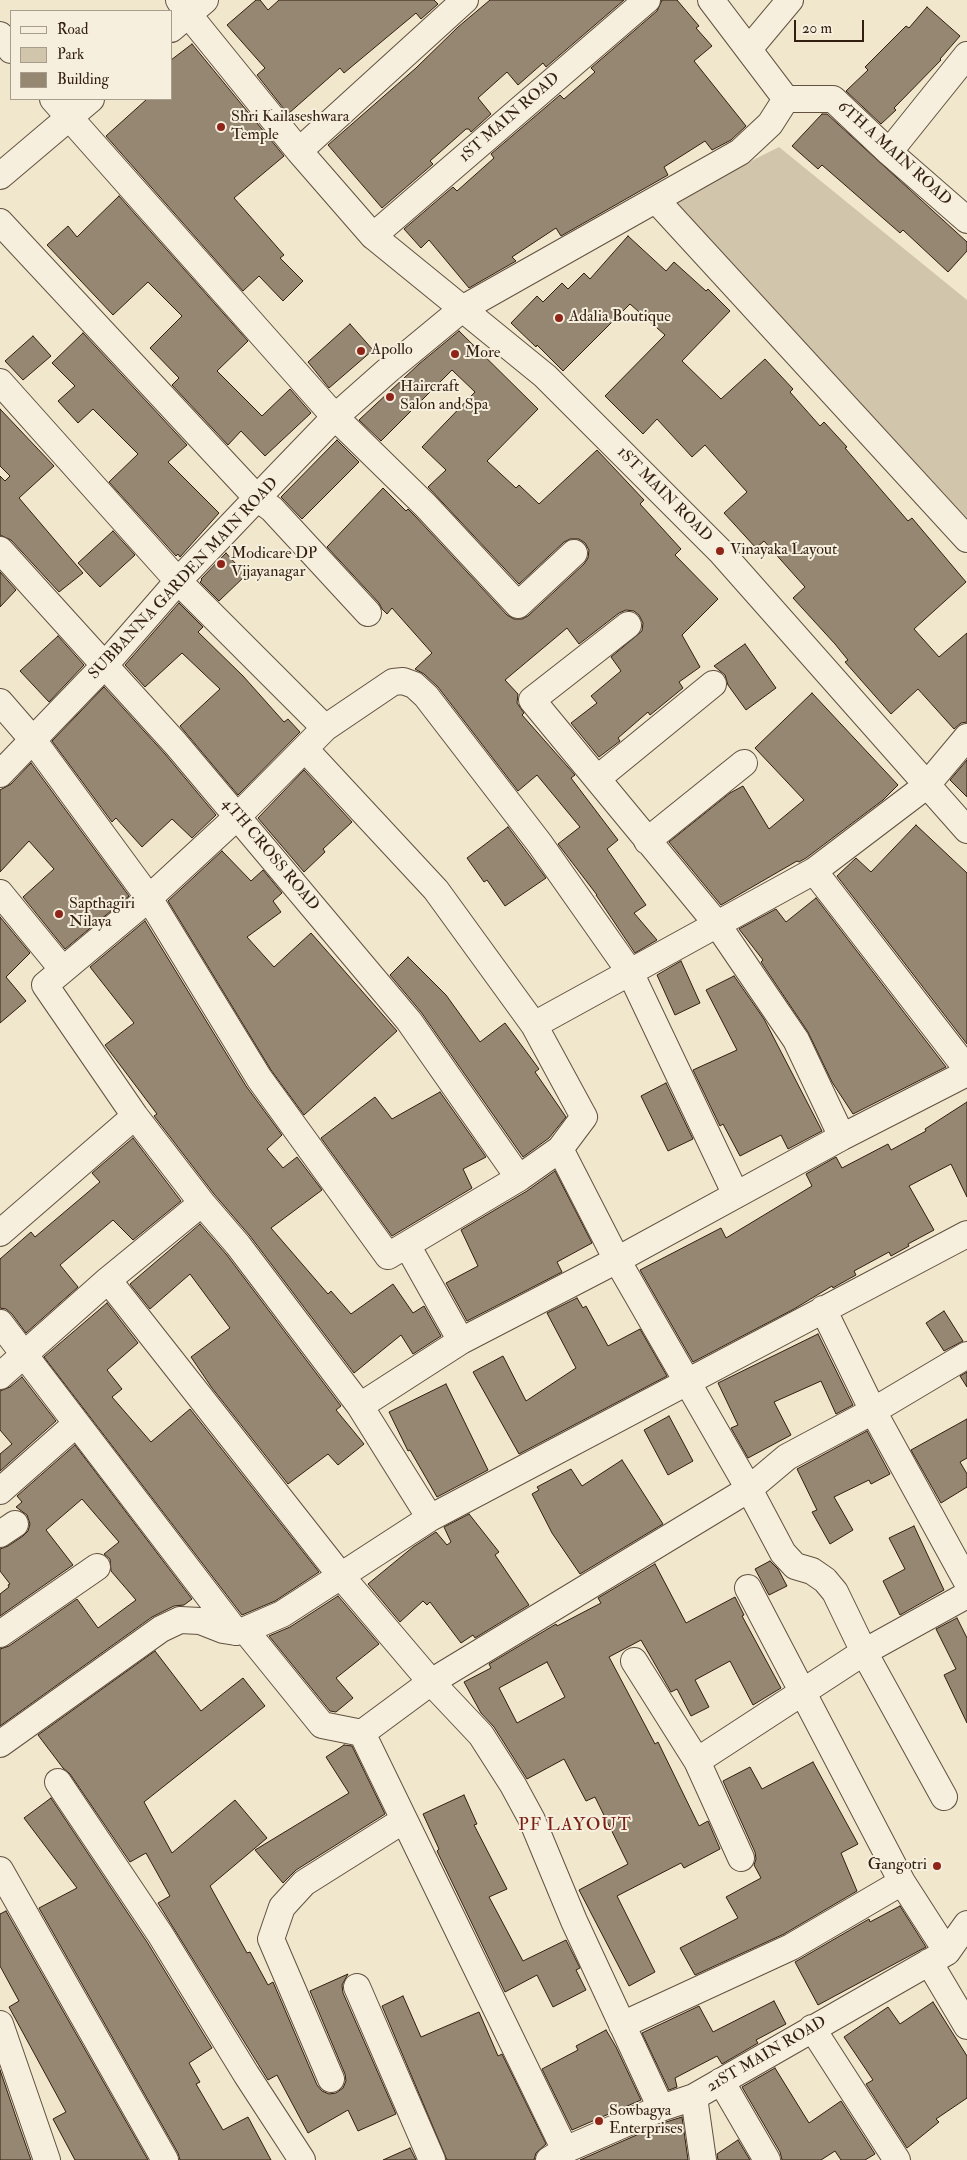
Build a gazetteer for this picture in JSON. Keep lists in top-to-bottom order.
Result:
{
  "streets": {
    "street": [
      "1ST MAIN ROAD",
      "6TH A MAIN ROAD",
      "SUBBANNA GARDEN MAIN ROAD",
      "4TH CROSS ROAD",
      "21ST MAIN ROAD"
    ]
  },
  "crossings": [
    ["1ST MAIN ROAD", "SUBBANNA GARDEN MAIN ROAD"],
    ["6TH A MAIN ROAD", "SUBBANNA GARDEN MAIN ROAD"],
    ["SUBBANNA GARDEN MAIN ROAD", "4TH CROSS ROAD"]
  ],
  "districts": ["PF LAYOUT"],
  "places": [
    "Shri Kailaseshwara Temple",
    "Adalia Boutique",
    "Apollo",
    "More",
    "Haircraft Salon and Spa",
    "Vinayaka Layout",
    "Modicare DP Vijayanagar",
    "Sapthagiri Nilaya",
    "Gangotri",
    "Sowbagya Enterprises"
  ],
  "legend": ["Road", "Park", "Building"],
  "scale_bar": "20 m"
}
